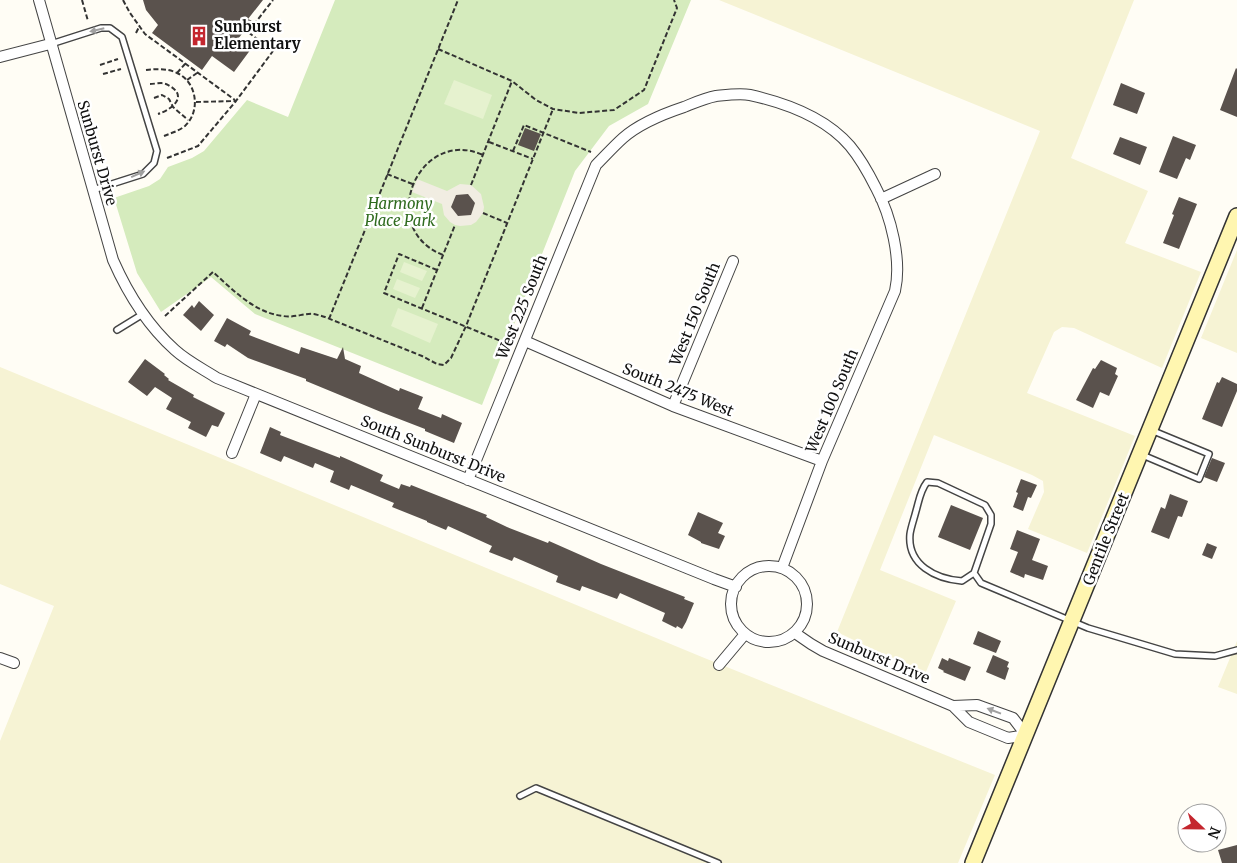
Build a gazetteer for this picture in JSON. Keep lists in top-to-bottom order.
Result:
{
  "streets": {
    "main road": ["Gentile Street"],
    "street": [
      "Sunburst Drive",
      "West 225 South",
      "West 150 South",
      "South 2475 West",
      "West 100 South",
      "South Sunburst Drive"
    ]
  },
  "crossings": [
    ["Sunburst Drive", "West 100 South"],
    ["Sunburst Drive", "South Sunburst Drive"],
    ["Sunburst Drive", "Gentile Street"],
    ["West 225 South", "South 2475 West"],
    ["West 225 South", "West 100 South"],
    ["West 225 South", "South Sunburst Drive"],
    ["West 150 South", "South 2475 West"],
    ["South 2475 West", "West 100 South"],
    ["West 100 South", "South Sunburst Drive"]
  ],
  "parks": ["Harmony Place Park"],
  "places": {
    "building": ["Sunburst Elementary"]
  },
  "north": "right"
}
